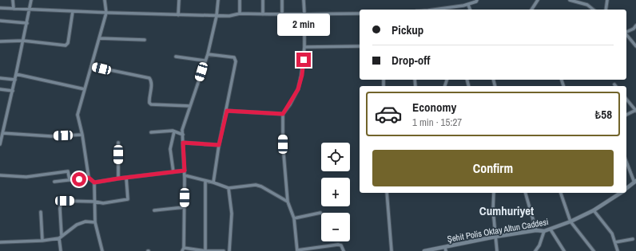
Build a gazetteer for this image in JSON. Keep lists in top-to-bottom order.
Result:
{
  "streets": {
    "street": ["Şehit Polis Oktay Altun Caddesi"]
  },
  "districts": ["Cumhuriyet"],
  "page": {
    "banner": ["Pickup", "Drop-off"],
    "bubble": "2 min",
    "list": [
      {
        "name": "Economy",
        "note": "1 min · 15:27",
        "value": "₺58"
      }
    ],
    "map_buttons": ["+", "−"],
    "buttons": "Confirm"
  }
}
